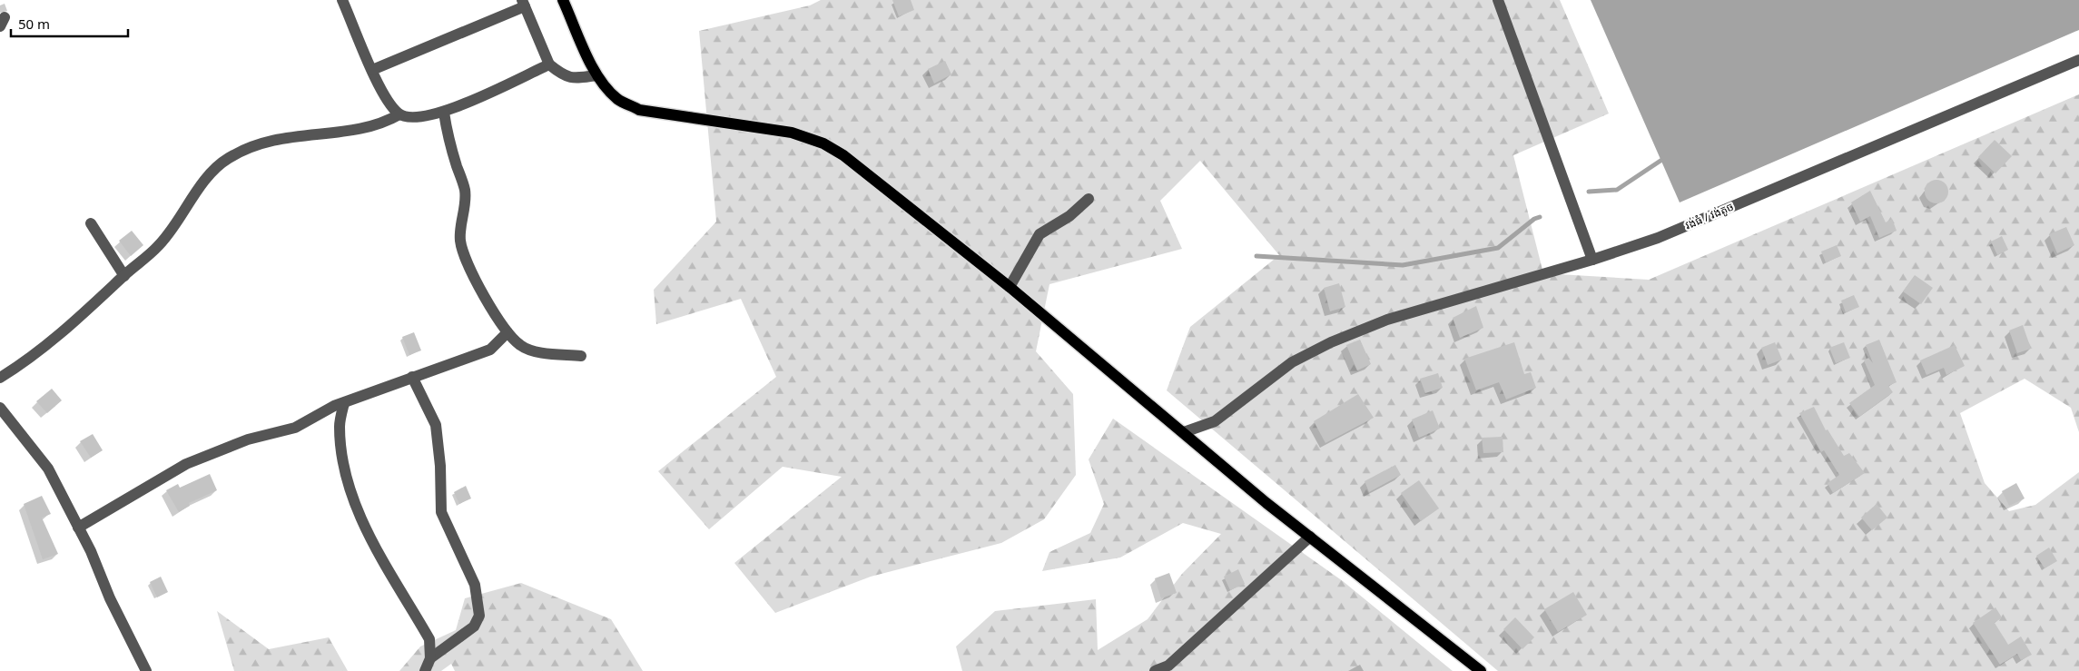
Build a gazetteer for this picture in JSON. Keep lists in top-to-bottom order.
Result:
{
  "streets": {
    "street": ["វង់ធំ / វង់តូច"]
  },
  "scale_bar": "50 m"
}
